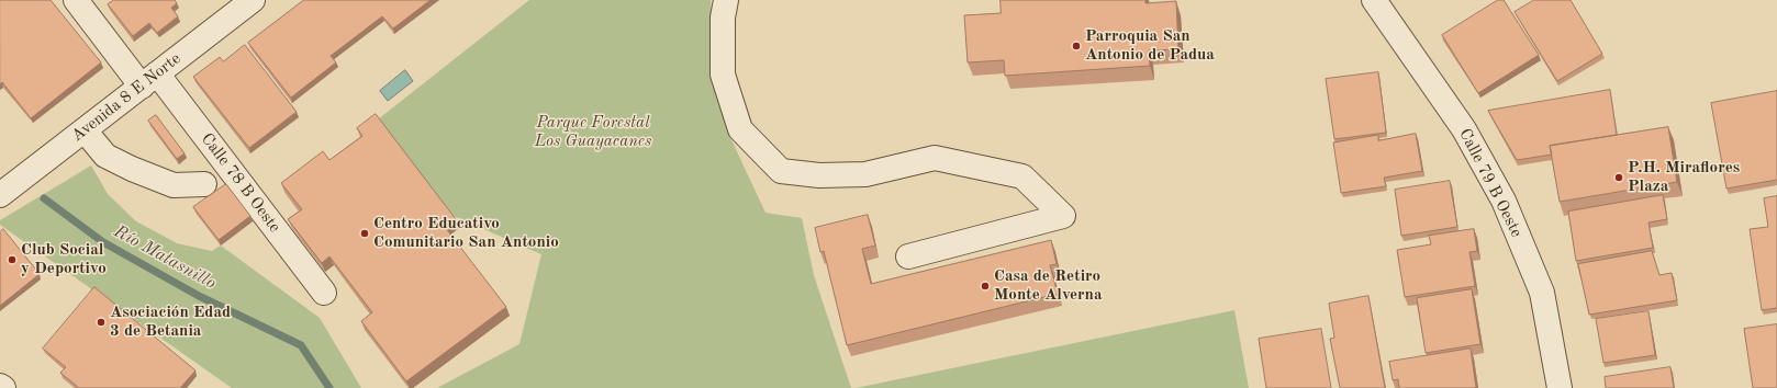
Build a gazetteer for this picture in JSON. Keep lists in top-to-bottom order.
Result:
{
  "streets": {
    "street": ["Avenida 8 E Norte", "Calle 78 B Oeste", "Calle 79 B Oeste"]
  },
  "crossings": [
    ["Avenida 8 E Norte", "Calle 78 B Oeste"]
  ],
  "water": ["Río Matasnillo"],
  "parks": ["Parque Forestal Los Guayacanes"],
  "places": [
    "Parroquia San Antonio de Padua",
    "P.H. Miraflores Plaza",
    "Centro Educativo Comunitario San Antonio",
    "Club Social y Deportivo",
    "Casa de Retiro Monte Alverna",
    "Asociación Edad 3 de Betania"
  ]
}
